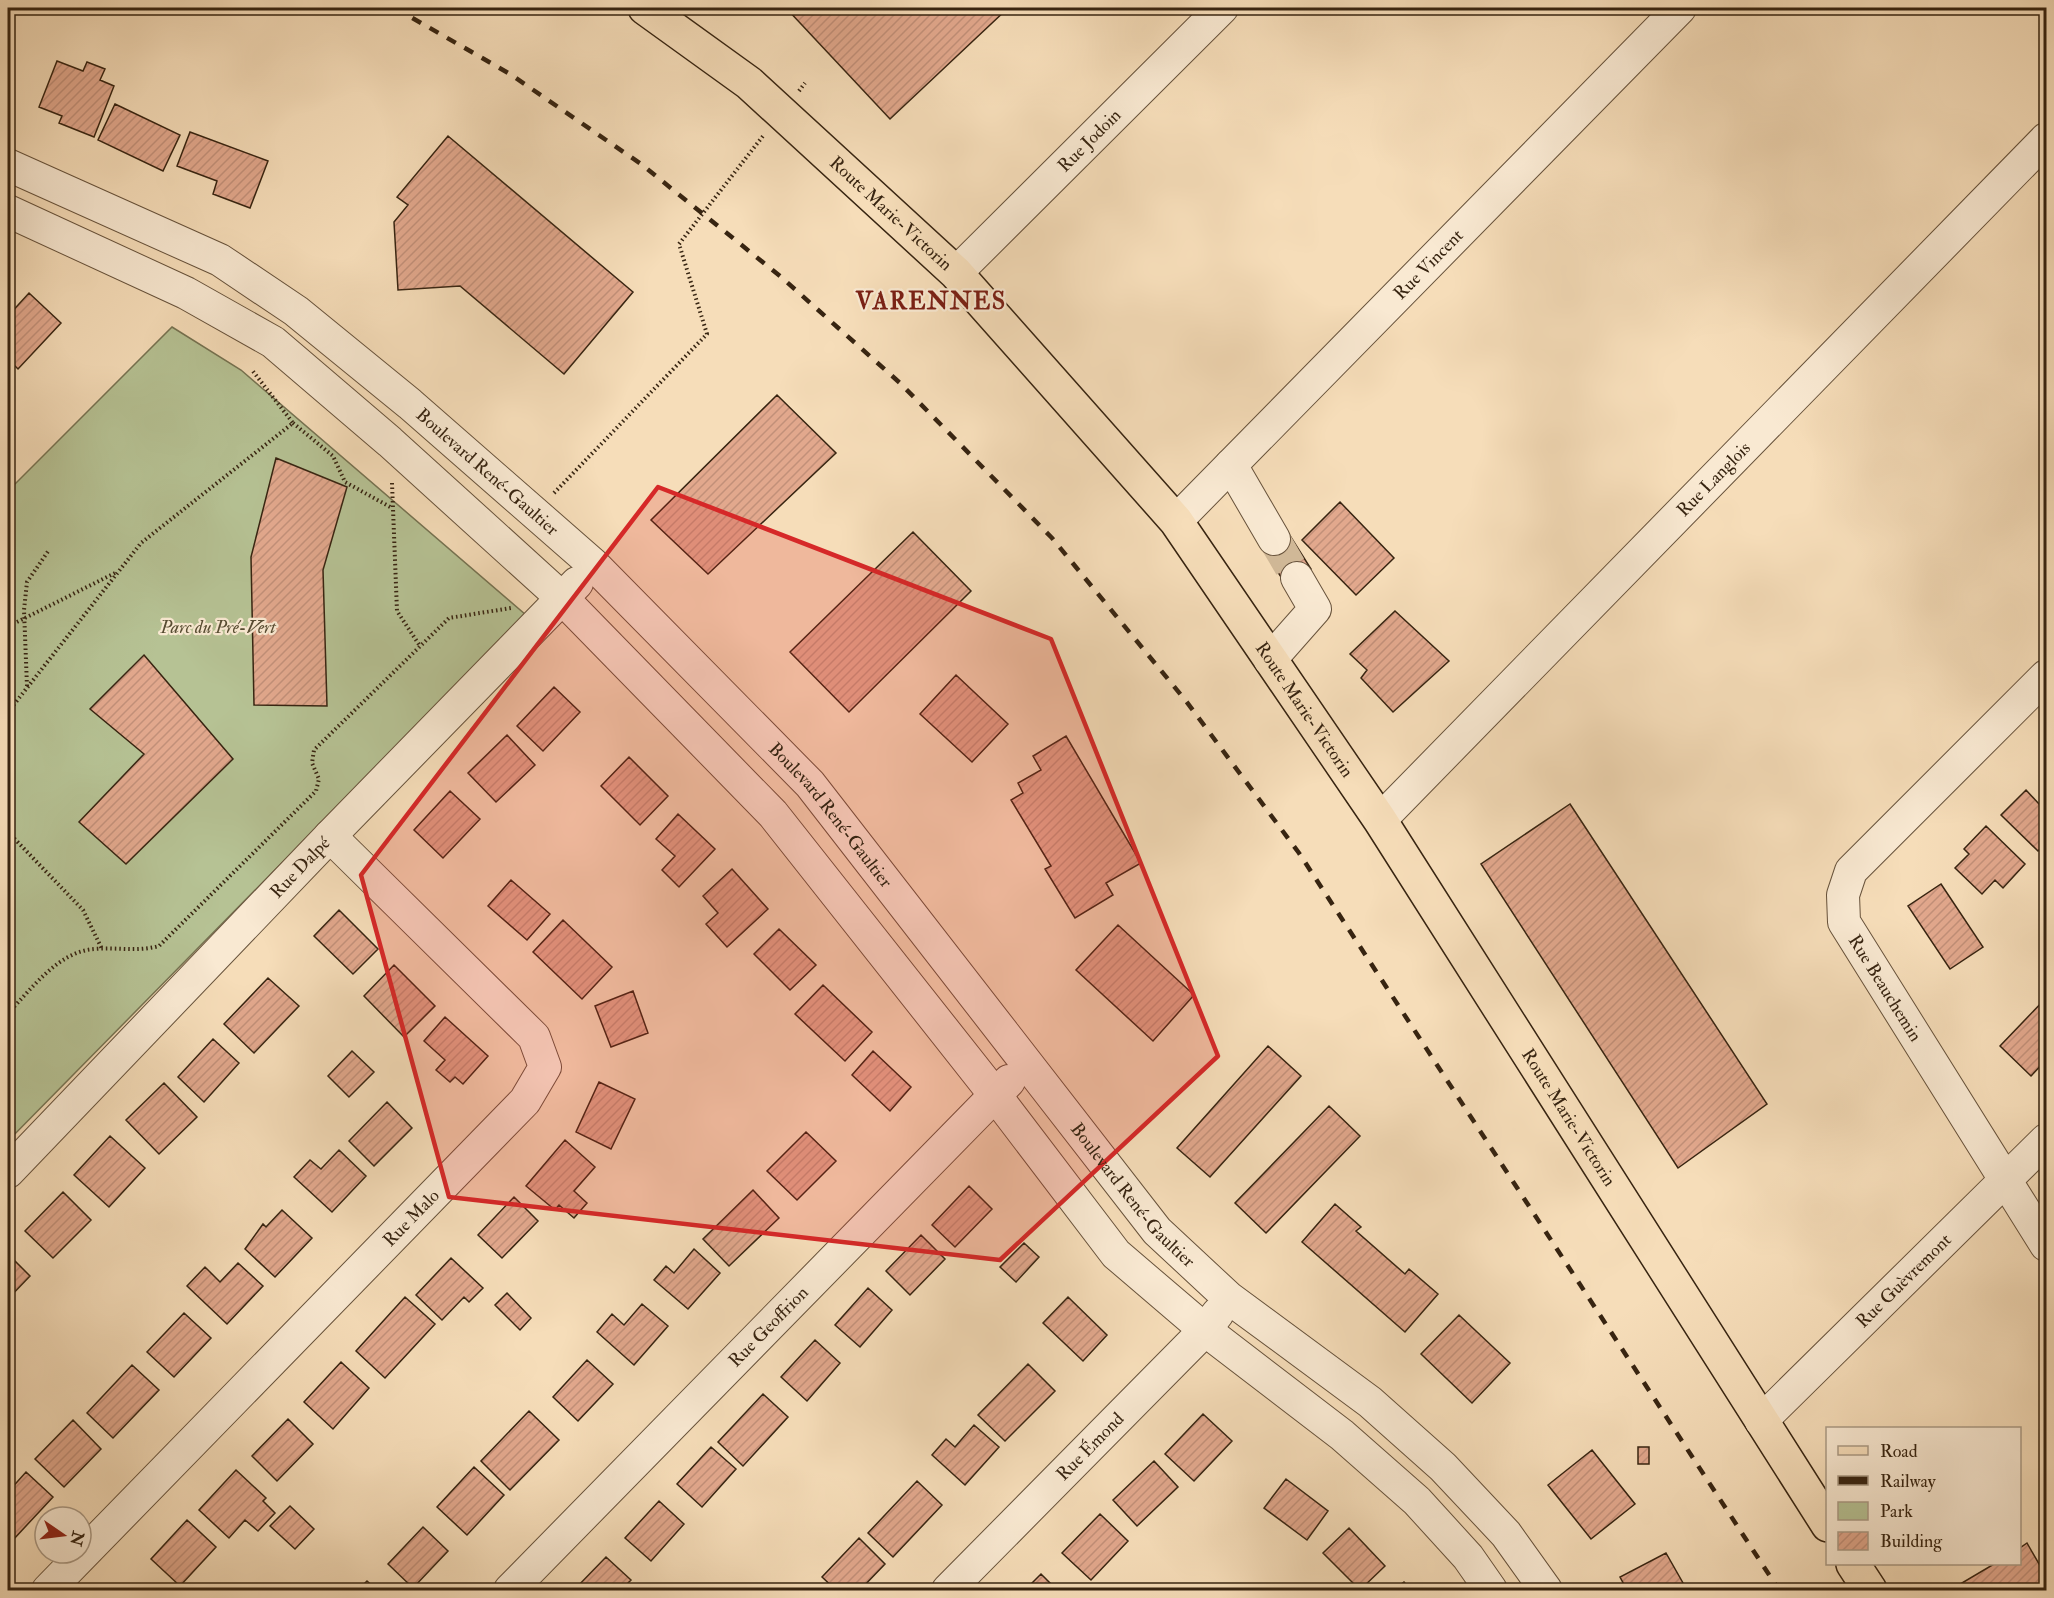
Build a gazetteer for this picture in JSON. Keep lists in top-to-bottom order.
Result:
{
  "streets": {
    "main road": ["Route Marie-Victorin"],
    "street": [
      "Rue Jodoin",
      "Rue Vincent",
      "Boulevard René-Gaultier",
      "Rue Langlois",
      "Rue Dalpé",
      "Rue Beauchemin",
      "Rue Malo",
      "Rue Guèvremont",
      "Rue Geoffrion",
      "Rue Émond"
    ]
  },
  "crossings": [
    ["Rue Jodoin", "Route Marie-Victorin"],
    ["Route Marie-Victorin", "Rue Vincent"],
    ["Route Marie-Victorin", "Rue Langlois"],
    ["Route Marie-Victorin", "Rue Guèvremont"],
    ["Boulevard René-Gaultier", "Rue Dalpé"],
    ["Boulevard René-Gaultier", "Rue Geoffrion"],
    ["Boulevard René-Gaultier", "Rue Émond"],
    ["Rue Dalpé", "Rue Malo"],
    ["Rue Beauchemin", "Rue Guèvremont"]
  ],
  "districts": ["VARENNES"],
  "parks": ["Parc du Pré-Vert"],
  "legend": [
    "Road",
    "Railway",
    "Park",
    "Building"
  ],
  "north": "right"
}
